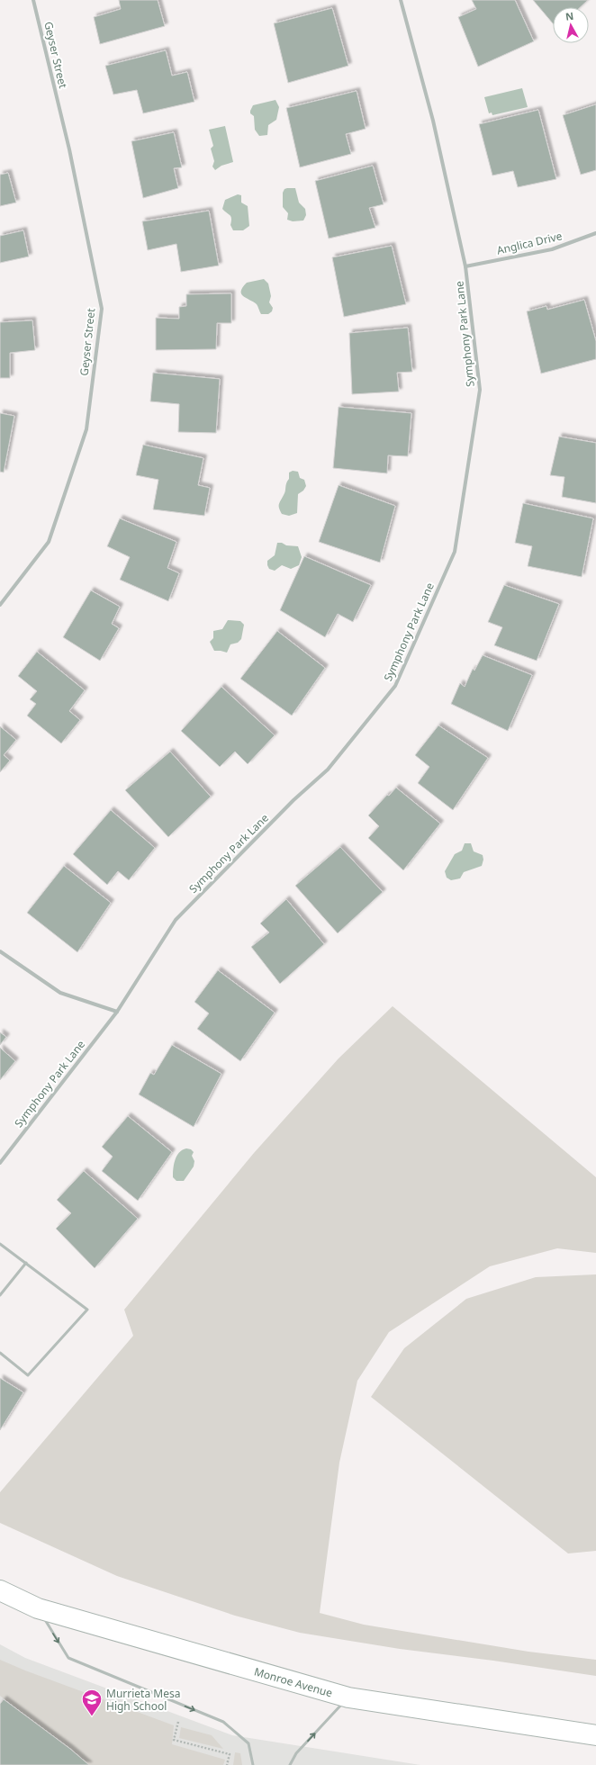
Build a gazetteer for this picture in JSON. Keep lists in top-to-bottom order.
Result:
{
  "streets": {
    "street": [
      "Geyser Street",
      "Anglica Drive",
      "Symphony Park Lane",
      "Monroe Avenue"
    ]
  },
  "crossings": [
    ["Anglica Drive", "Symphony Park Lane"]
  ],
  "places": {
    "school or university": ["Murrieta Mesa High School"]
  },
  "north": "top"
}
